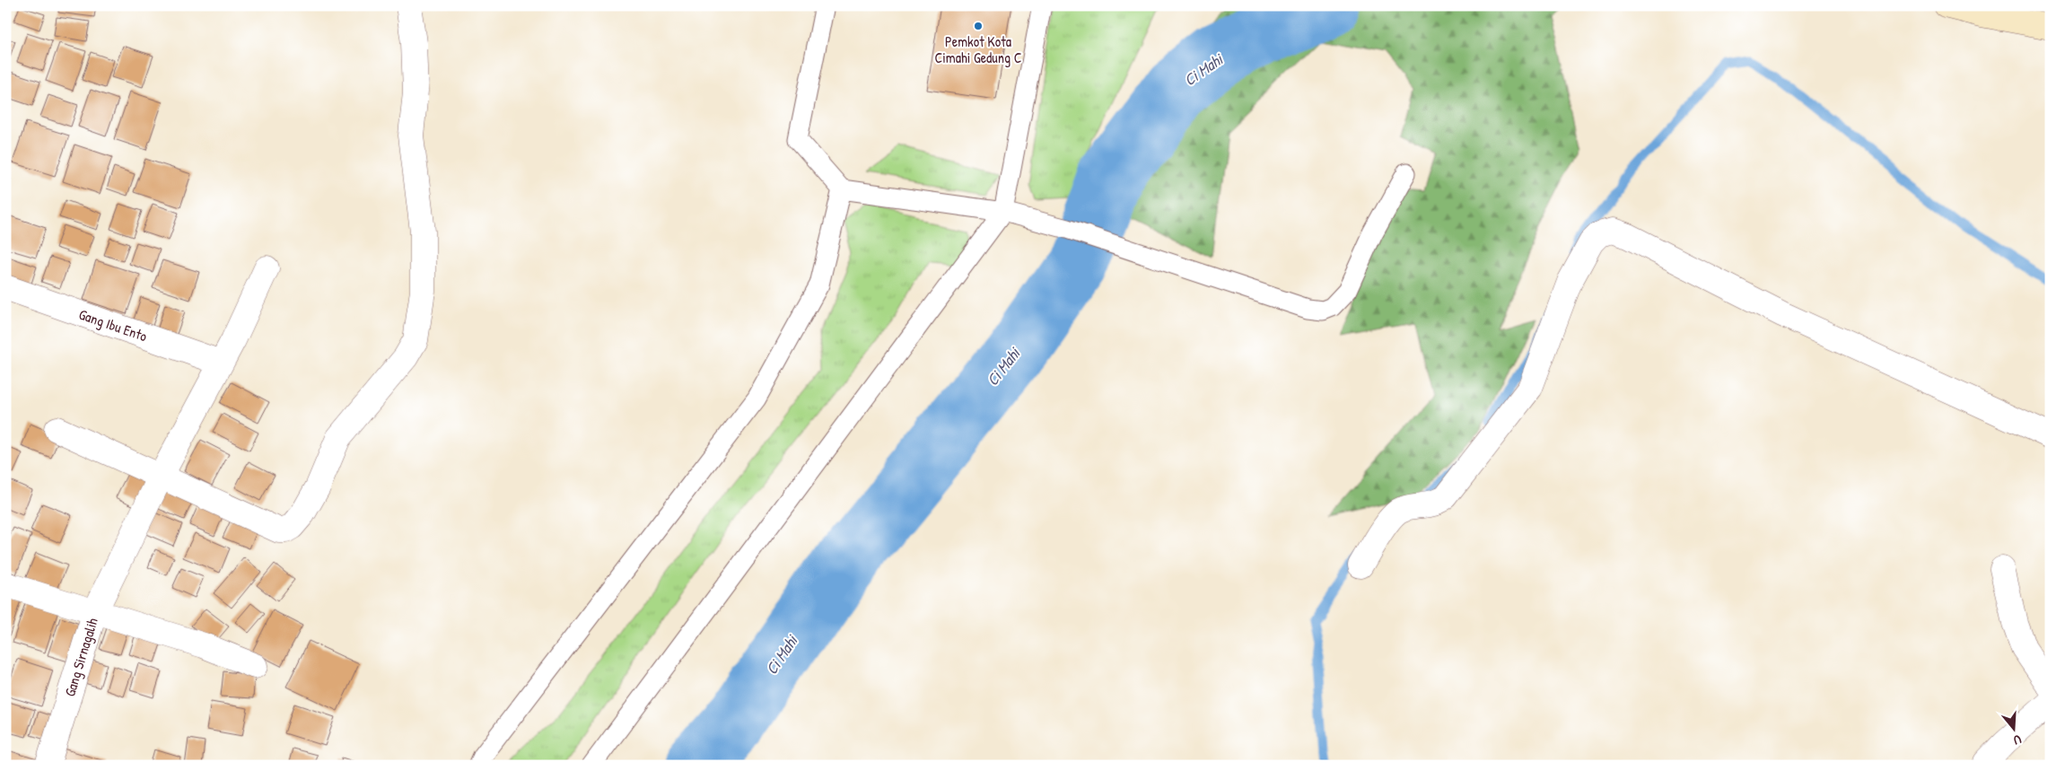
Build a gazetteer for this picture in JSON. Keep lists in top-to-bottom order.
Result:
{
  "streets": {
    "street": ["Gang Ibu Ento", "Gang Sirnagalih"]
  },
  "water": ["Ci Mahi"],
  "places": ["Pemkot Kota Cimahi Gedung C"],
  "north": "bottom"
}
